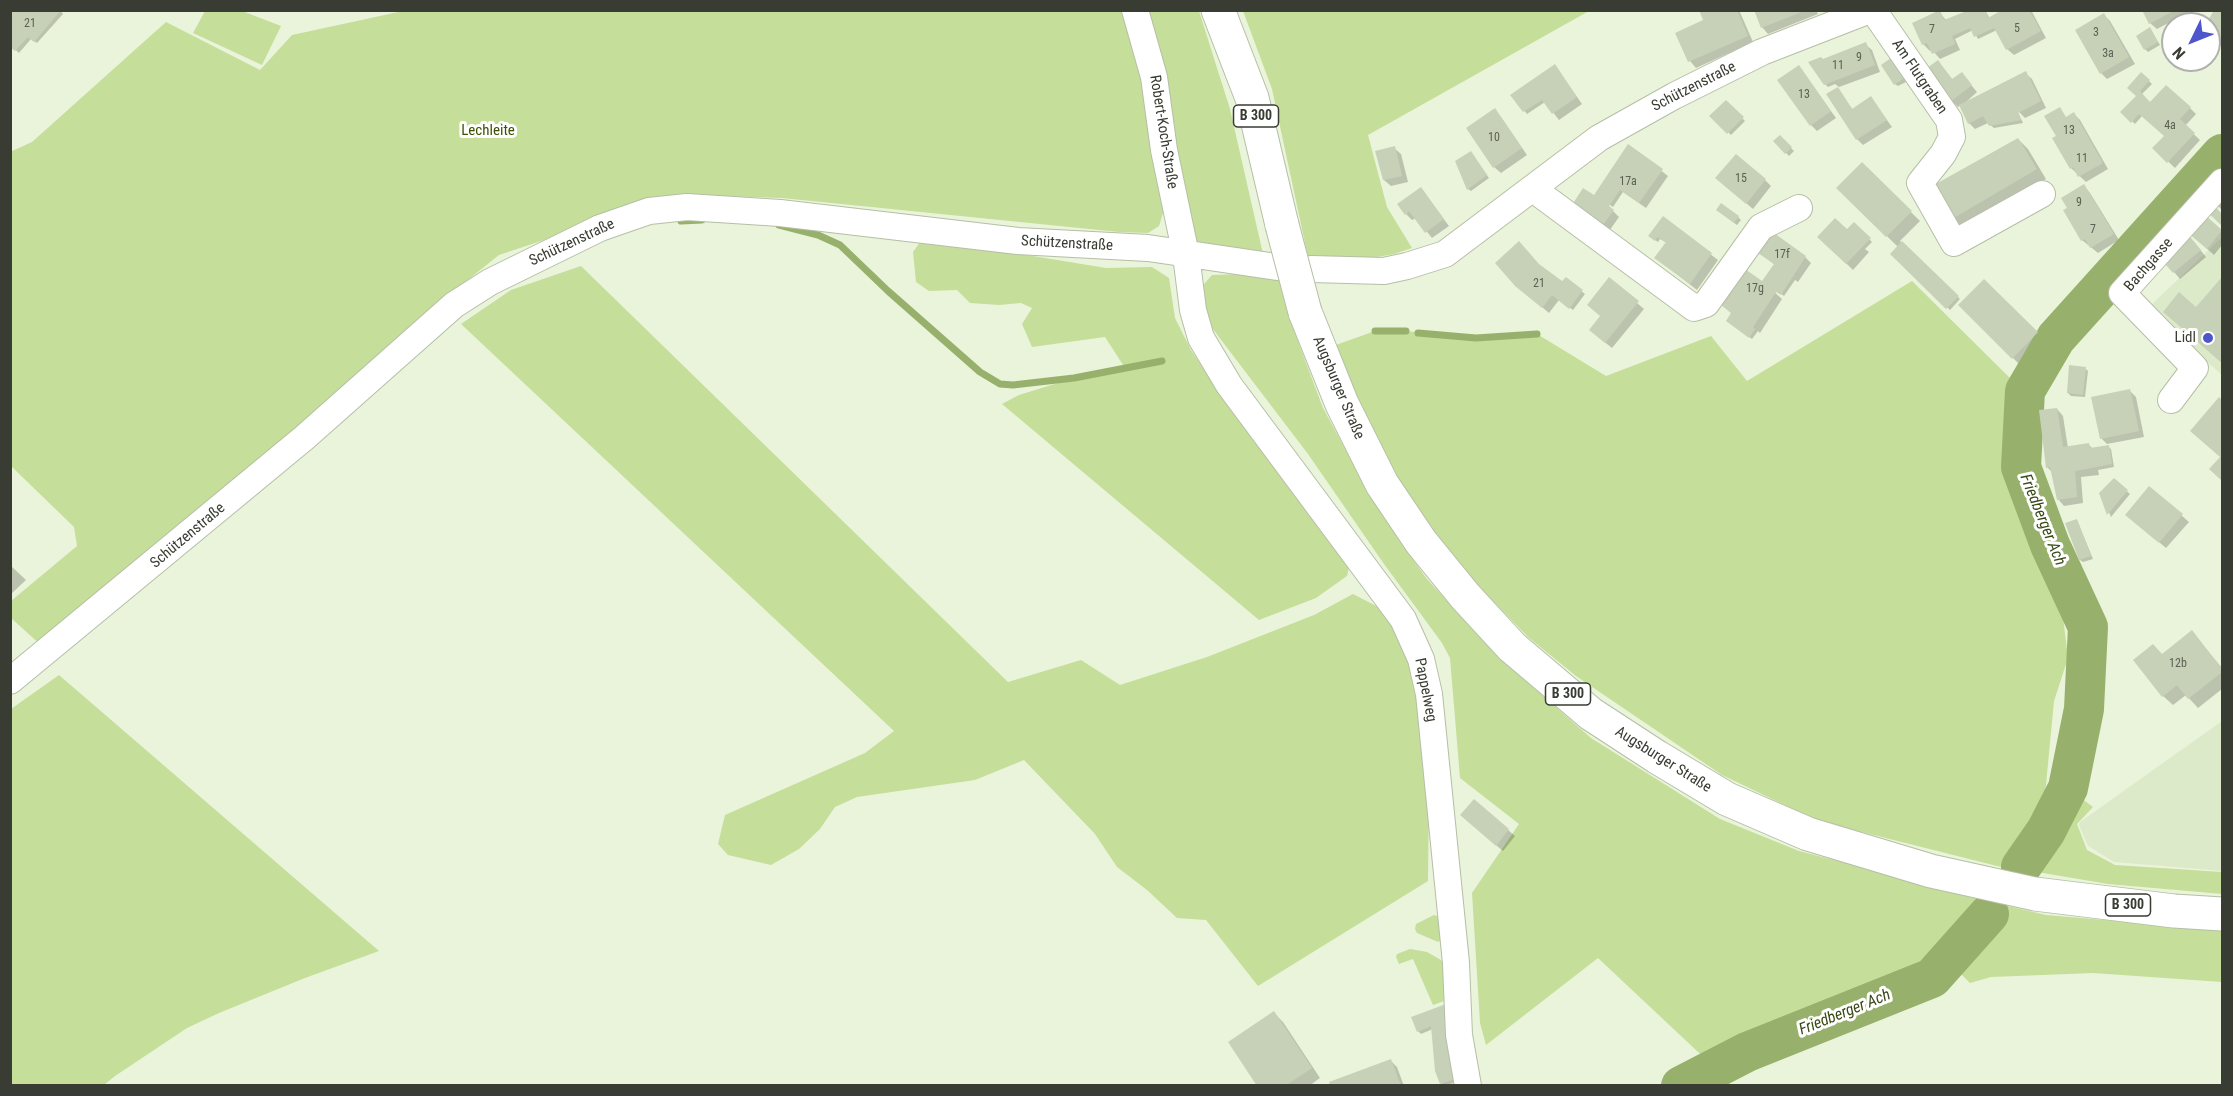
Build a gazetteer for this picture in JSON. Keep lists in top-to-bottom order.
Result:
{
  "streets": {
    "main road": ["B 300", "Augsburger Straße"],
    "street": [
      "Am Flutgraben",
      "Schützenstraße",
      "Robert-Koch-Straße",
      "Bachgasse",
      "Pappelweg"
    ]
  },
  "crossings": [
    ["Am Flutgraben", "Schützenstraße"],
    ["Schützenstraße", "Robert-Koch-Straße"],
    ["Schützenstraße", "Pappelweg"],
    ["Robert-Koch-Straße", "Pappelweg"]
  ],
  "water": ["Friedberger Ach"],
  "parks": ["Lechleite"],
  "places": ["Lidl"],
  "house_numbers": [
    "21",
    "5",
    "7",
    "3",
    "3a",
    "9",
    "11",
    "13",
    "4a",
    "13",
    "10",
    "11",
    "15",
    "17a",
    "9",
    "7",
    "17f",
    "21",
    "17g",
    "12b"
  ],
  "north": "bottom left"
}
